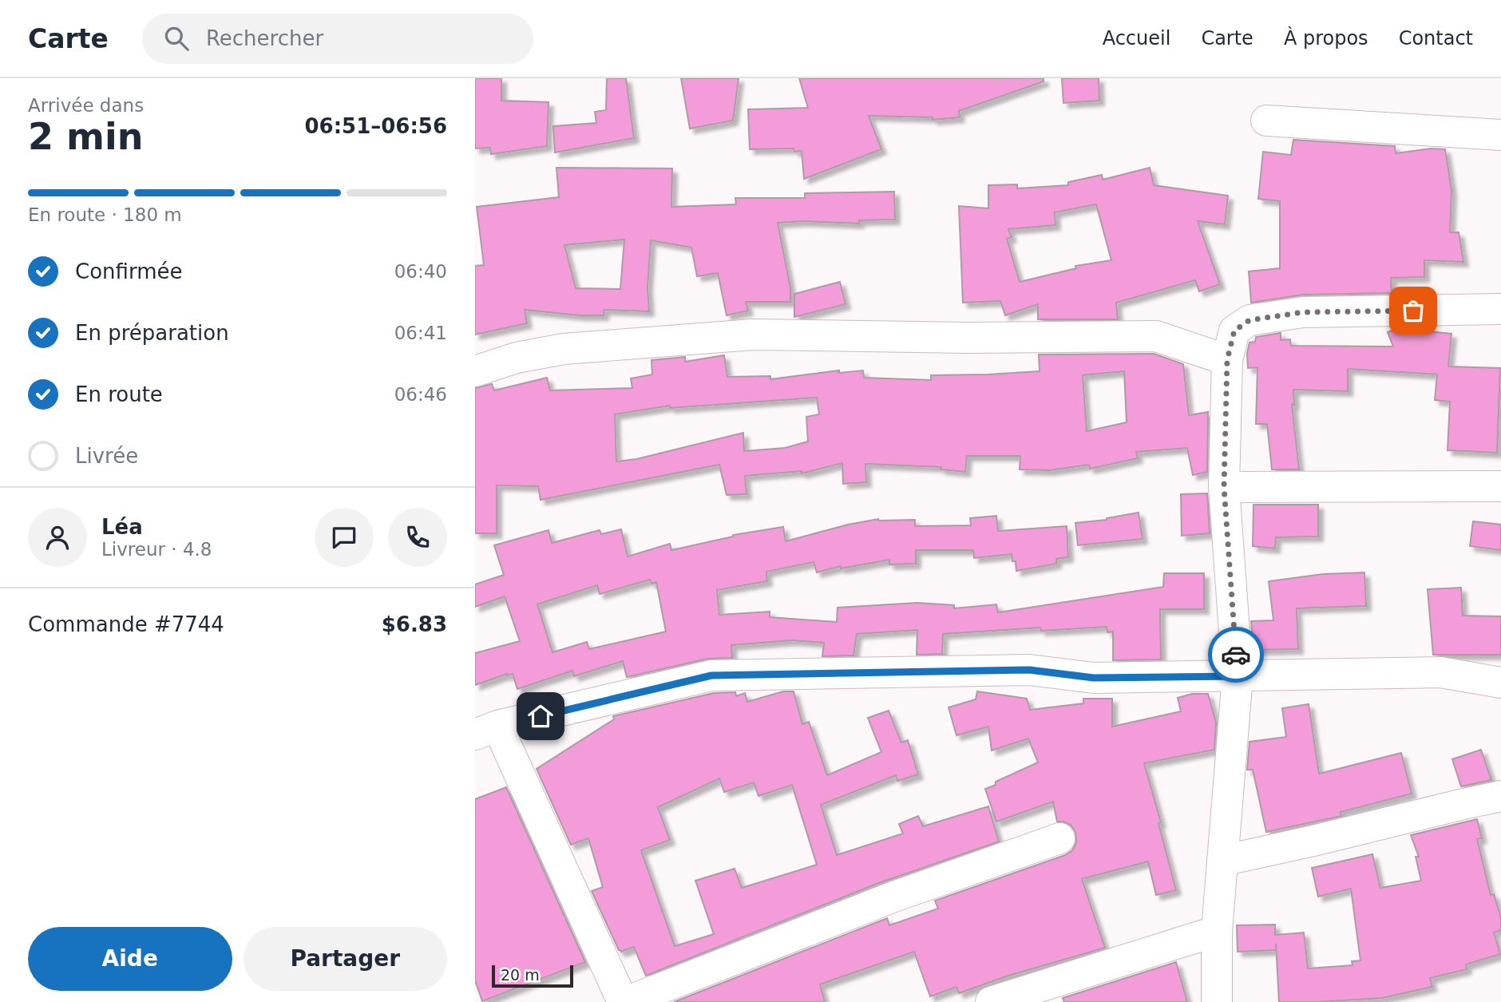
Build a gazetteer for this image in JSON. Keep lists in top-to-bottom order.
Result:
{
  "scale_bar": "20 m",
  "page": {
    "header": "Carte",
    "search": "Rechercher",
    "nav": [
      "Accueil",
      "Carte",
      "À propos",
      "Contact"
    ],
    "heading": ["2 min", "Arrivée dans", "06:51–06:56"],
    "panel": [
      "Léa",
      "Livreur · 4.8",
      "Commande #7744",
      "$6.83"
    ],
    "bar": "En route · 180 m",
    "list": [
      ["Confirmée", "06:40"],
      ["En préparation", "06:41"],
      ["En route", "06:46"],
      "Livrée"
    ],
    "buttons": ["Aide", "Partager"],
    "scale": "20 m"
  }
}
